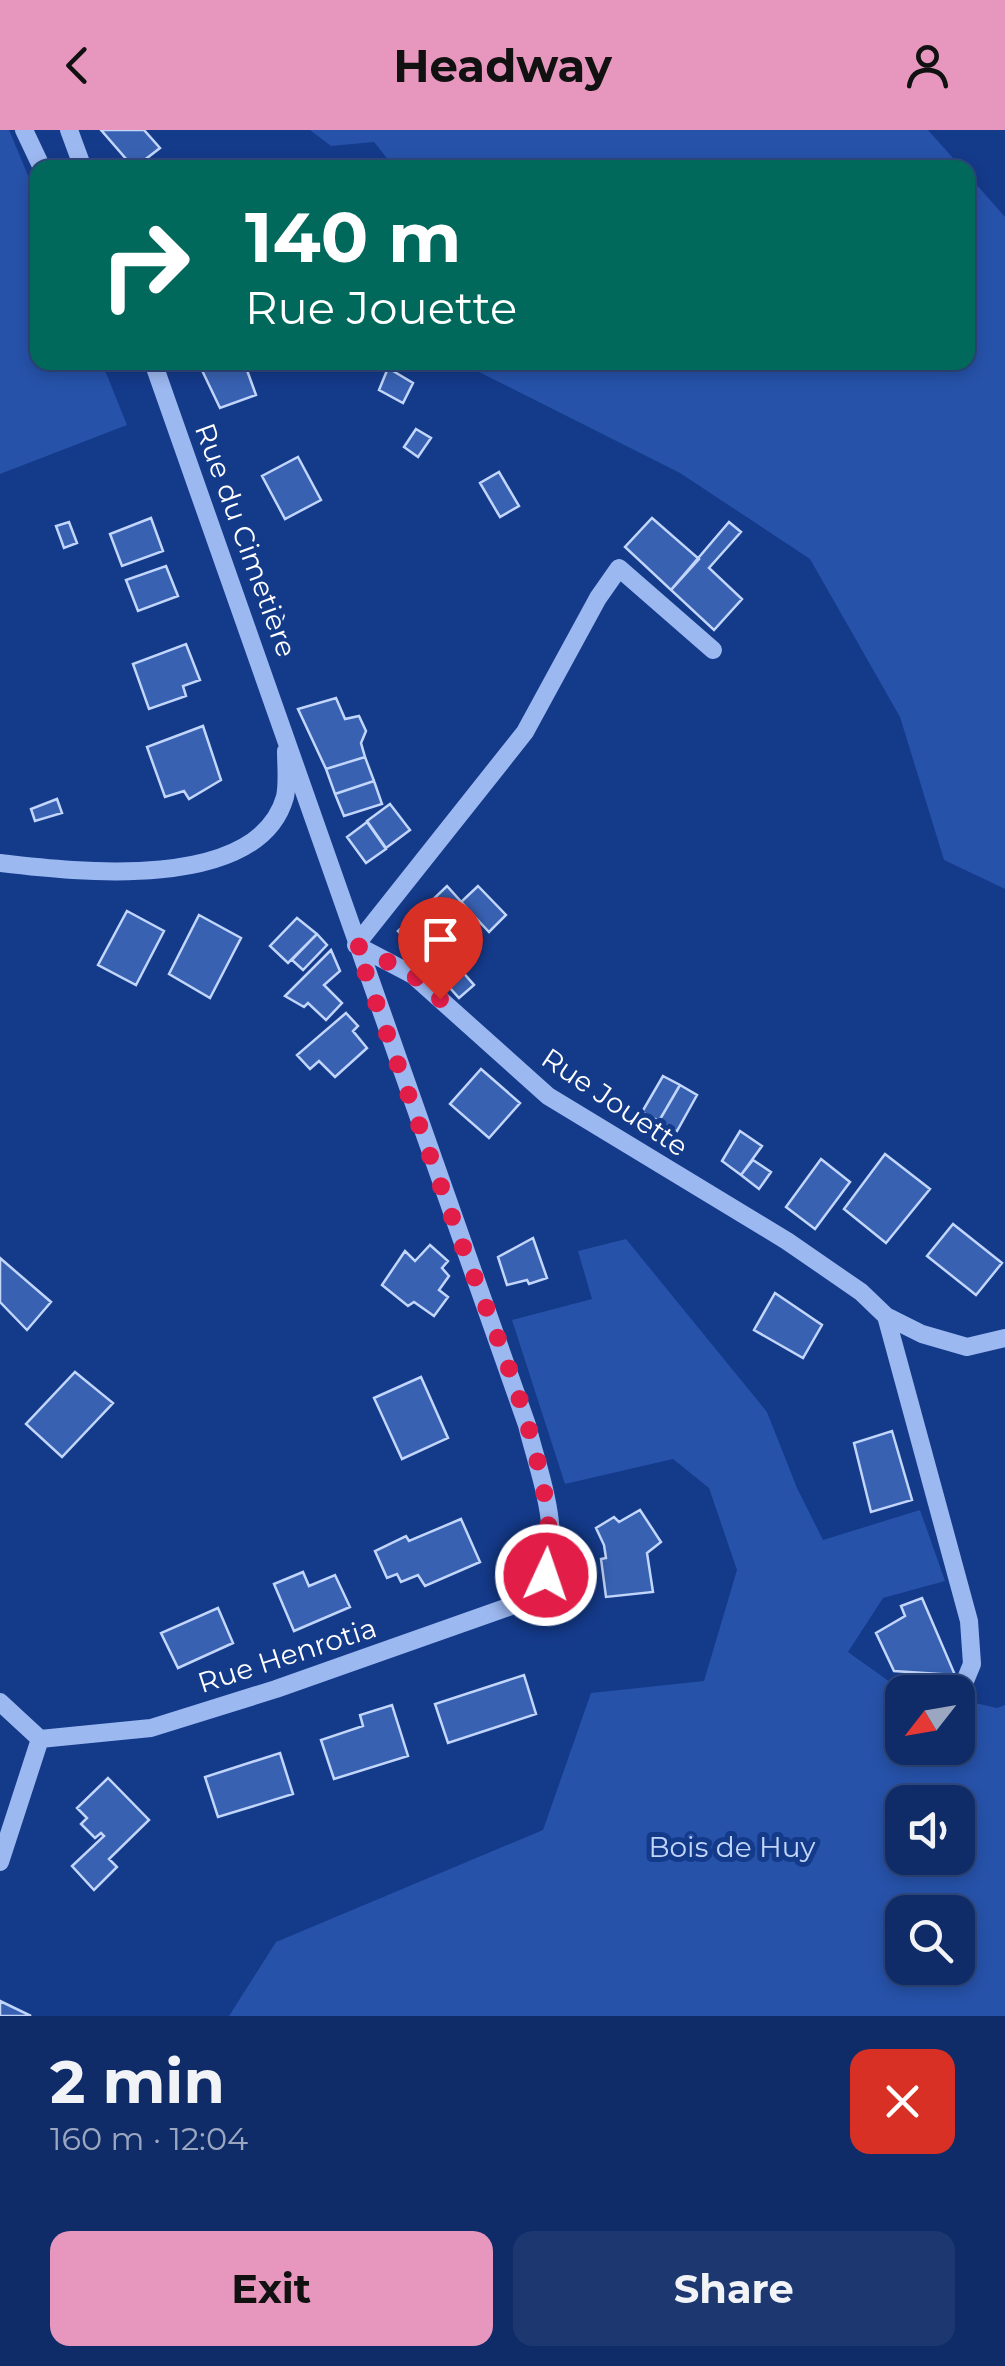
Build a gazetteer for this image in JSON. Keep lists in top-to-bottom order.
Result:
{
  "streets": {
    "street": ["Rue du Cimetière", "Rue Jouette", "Rue Henrotia"]
  },
  "crossings": [
    ["Rue Jouette", "Rue Henrotia"]
  ],
  "parks": ["Bois de Huy"],
  "north": "bottom left",
  "page": {
    "header": "Headway",
    "turn": ["140 m", "Rue Jouette"],
    "heading": ["2 min", "160 m · 12:04"],
    "buttons": ["Exit", "Share"]
  }
}
